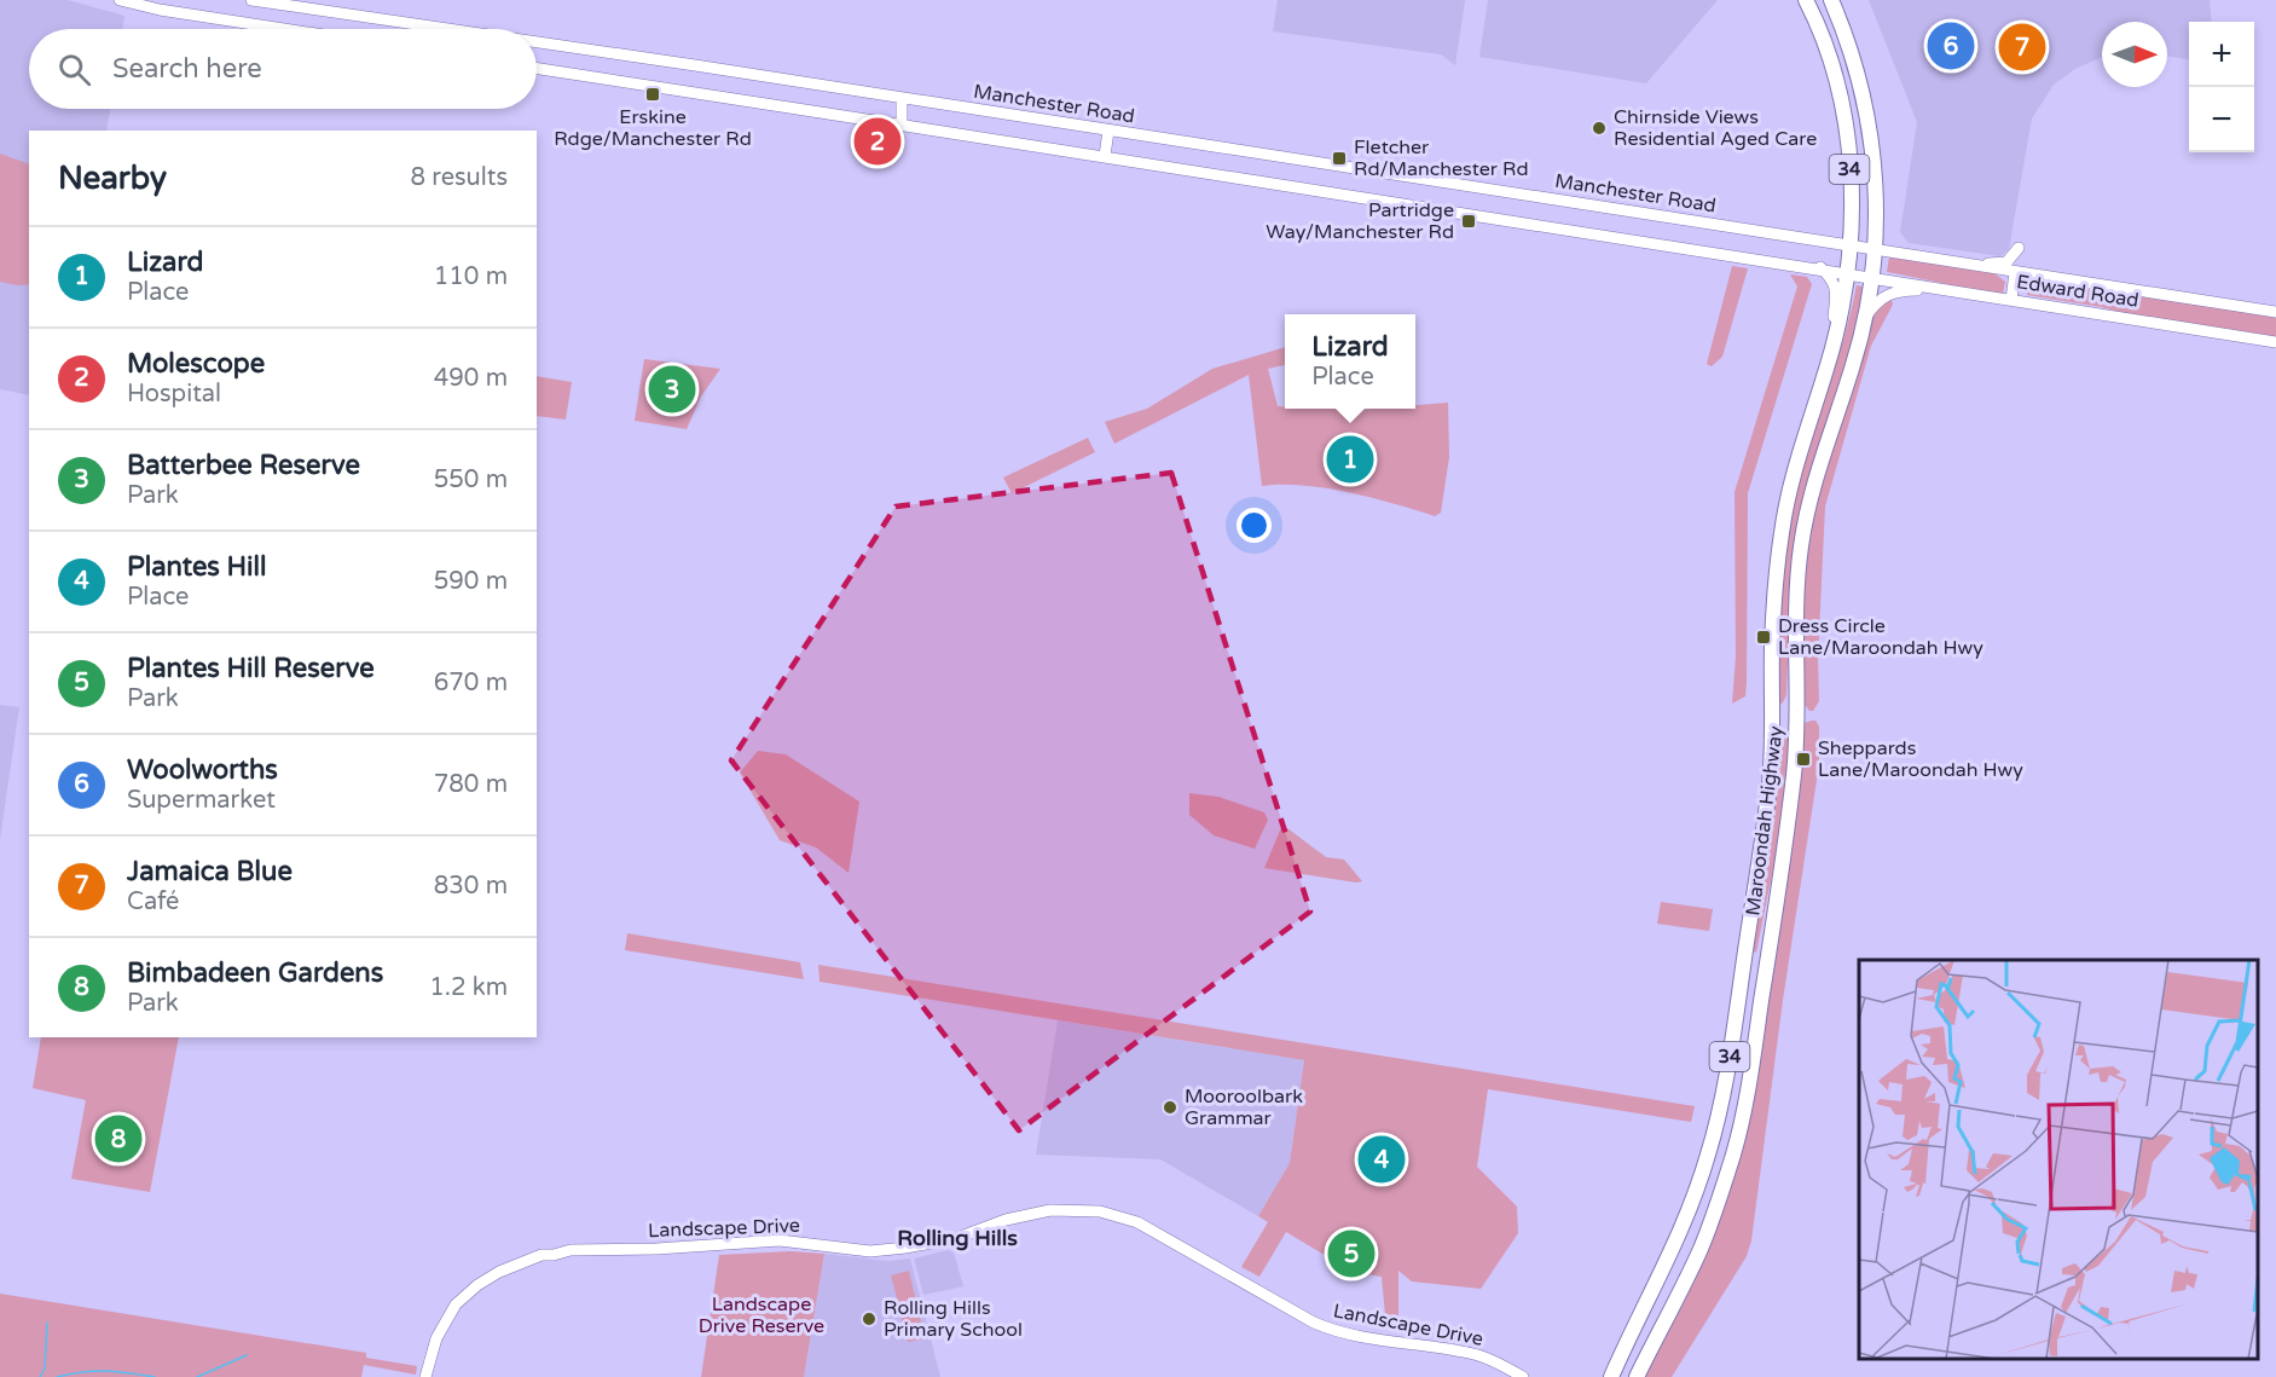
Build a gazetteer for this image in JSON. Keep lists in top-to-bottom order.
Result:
{
  "streets": {
    "highway": ["34", "Maroondah Highway"],
    "main road": ["Manchester Road", "Edward Road", "Landscape Drive"]
  },
  "crossings": [
    ["Manchester Road", "Edward Road"],
    ["Manchester Road", "Maroondah Highway"],
    ["Edward Road", "Maroondah Highway"]
  ],
  "districts": ["Rolling Hills"],
  "parks": ["Landscape Drive Reserve"],
  "places": {
    "transit": [
      "Erskine Rdge/Manchester Rd",
      "Fletcher Rd/Manchester Rd",
      "Partridge Way/Manchester Rd",
      "Dress Circle Lane/Maroondah Hwy",
      "Sheppards Lane/Maroondah Hwy"
    ],
    "other": ["Chirnside Views Residential Aged Care", "Mooroolbark Grammar", "Rolling Hills Primary School"]
  },
  "north": "right",
  "page": {
    "pins": [
      "6",
      "7",
      "2",
      "3",
      "1",
      "8",
      "4",
      "5"
    ],
    "map_buttons": ["+", "−"],
    "search": "Search here",
    "heading": ["Nearby", "8 results"],
    "list": [
      {
        "mark": "1",
        "name": "Lizard",
        "note": "Place",
        "value": "110 m"
      },
      {
        "mark": "2",
        "name": "Molescope",
        "note": "Hospital",
        "value": "490 m"
      },
      {
        "mark": "3",
        "name": "Batterbee Reserve",
        "note": "Park",
        "value": "550 m"
      },
      {
        "mark": "4",
        "name": "Plantes Hill",
        "note": "Place",
        "value": "590 m"
      },
      {
        "mark": "5",
        "name": "Plantes Hill Reserve",
        "note": "Park",
        "value": "670 m"
      },
      {
        "mark": "6",
        "name": "Woolworths",
        "note": "Supermarket",
        "value": "780 m"
      },
      {
        "mark": "7",
        "name": "Jamaica Blue",
        "note": "Café",
        "value": "830 m"
      },
      {
        "mark": "8",
        "name": "Bimbadeen Gardens",
        "note": "Park",
        "value": "1.2 km"
      }
    ],
    "popup": ["Lizard", "Place"]
  }
}
